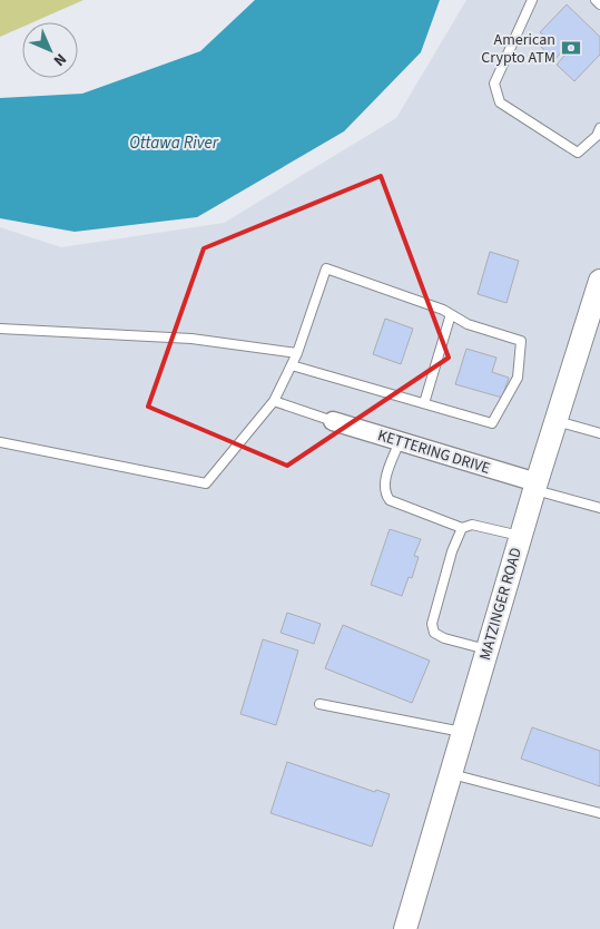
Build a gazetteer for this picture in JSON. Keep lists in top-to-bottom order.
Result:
{
  "streets": {
    "street": ["KETTERING DRIVE", "MATZINGER ROAD"]
  },
  "crossings": [
    ["KETTERING DRIVE", "MATZINGER ROAD"]
  ],
  "water": ["Ottawa River"],
  "places": {
    "bank": ["American Crypto ATM"]
  },
  "north": "bottom right"
}
